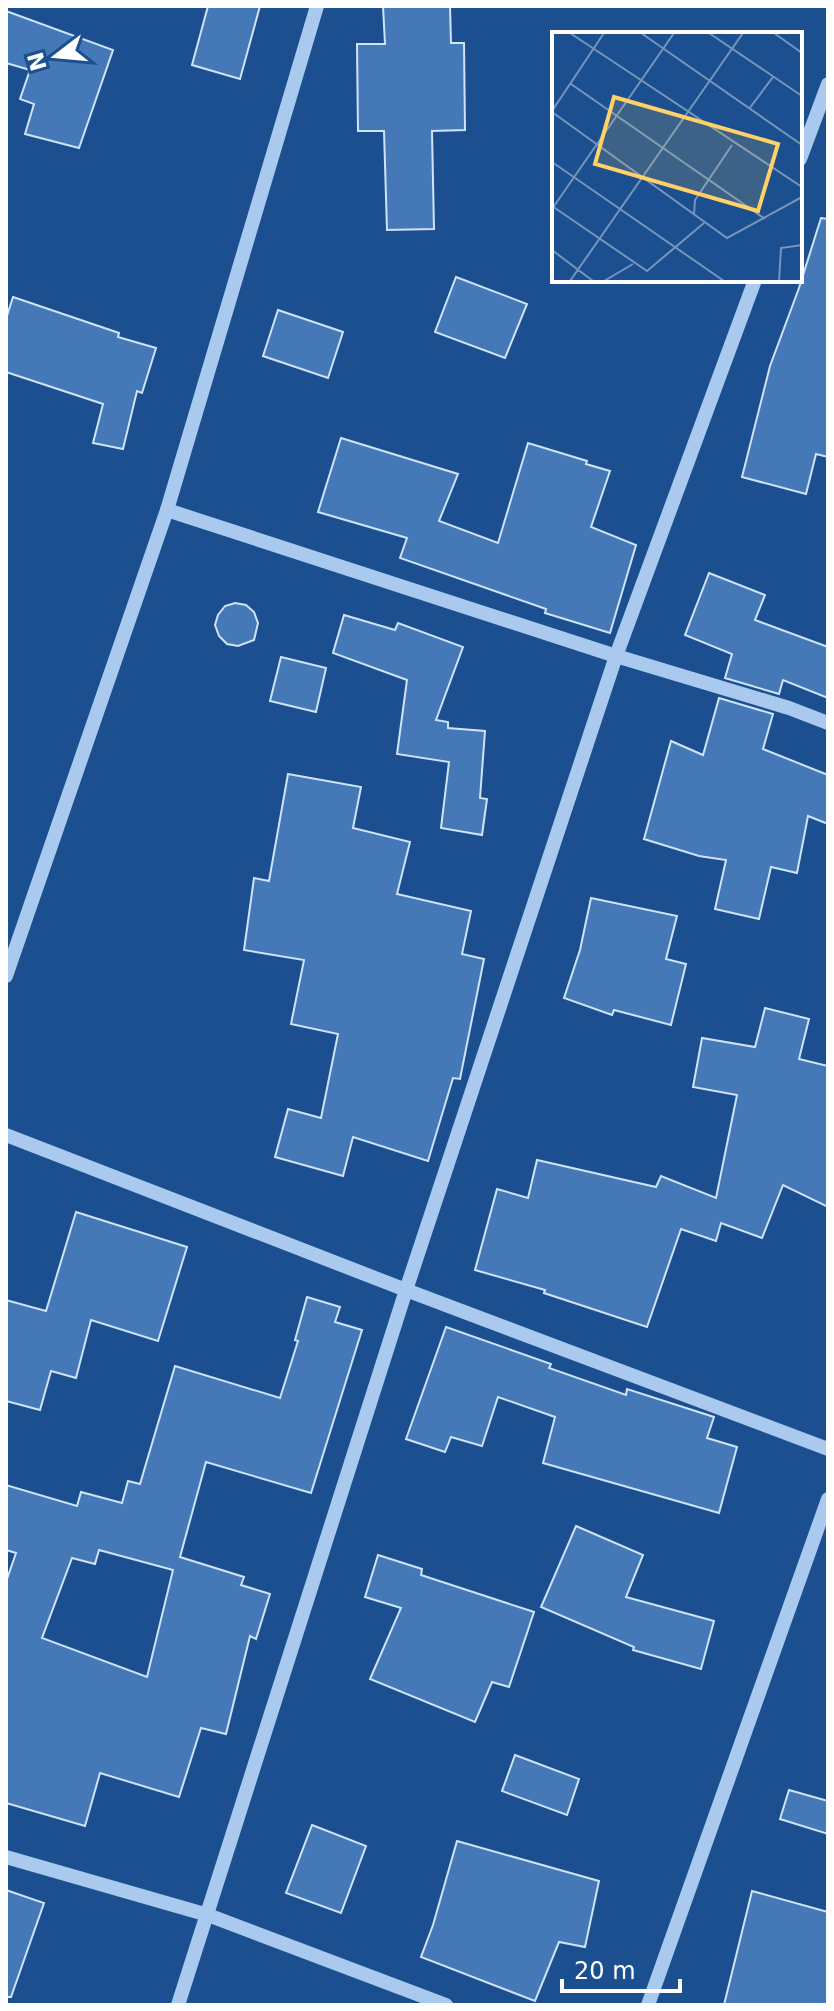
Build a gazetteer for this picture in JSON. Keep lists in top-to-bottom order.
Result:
{
  "scale_bar": "20 m",
  "north": "left"
}
